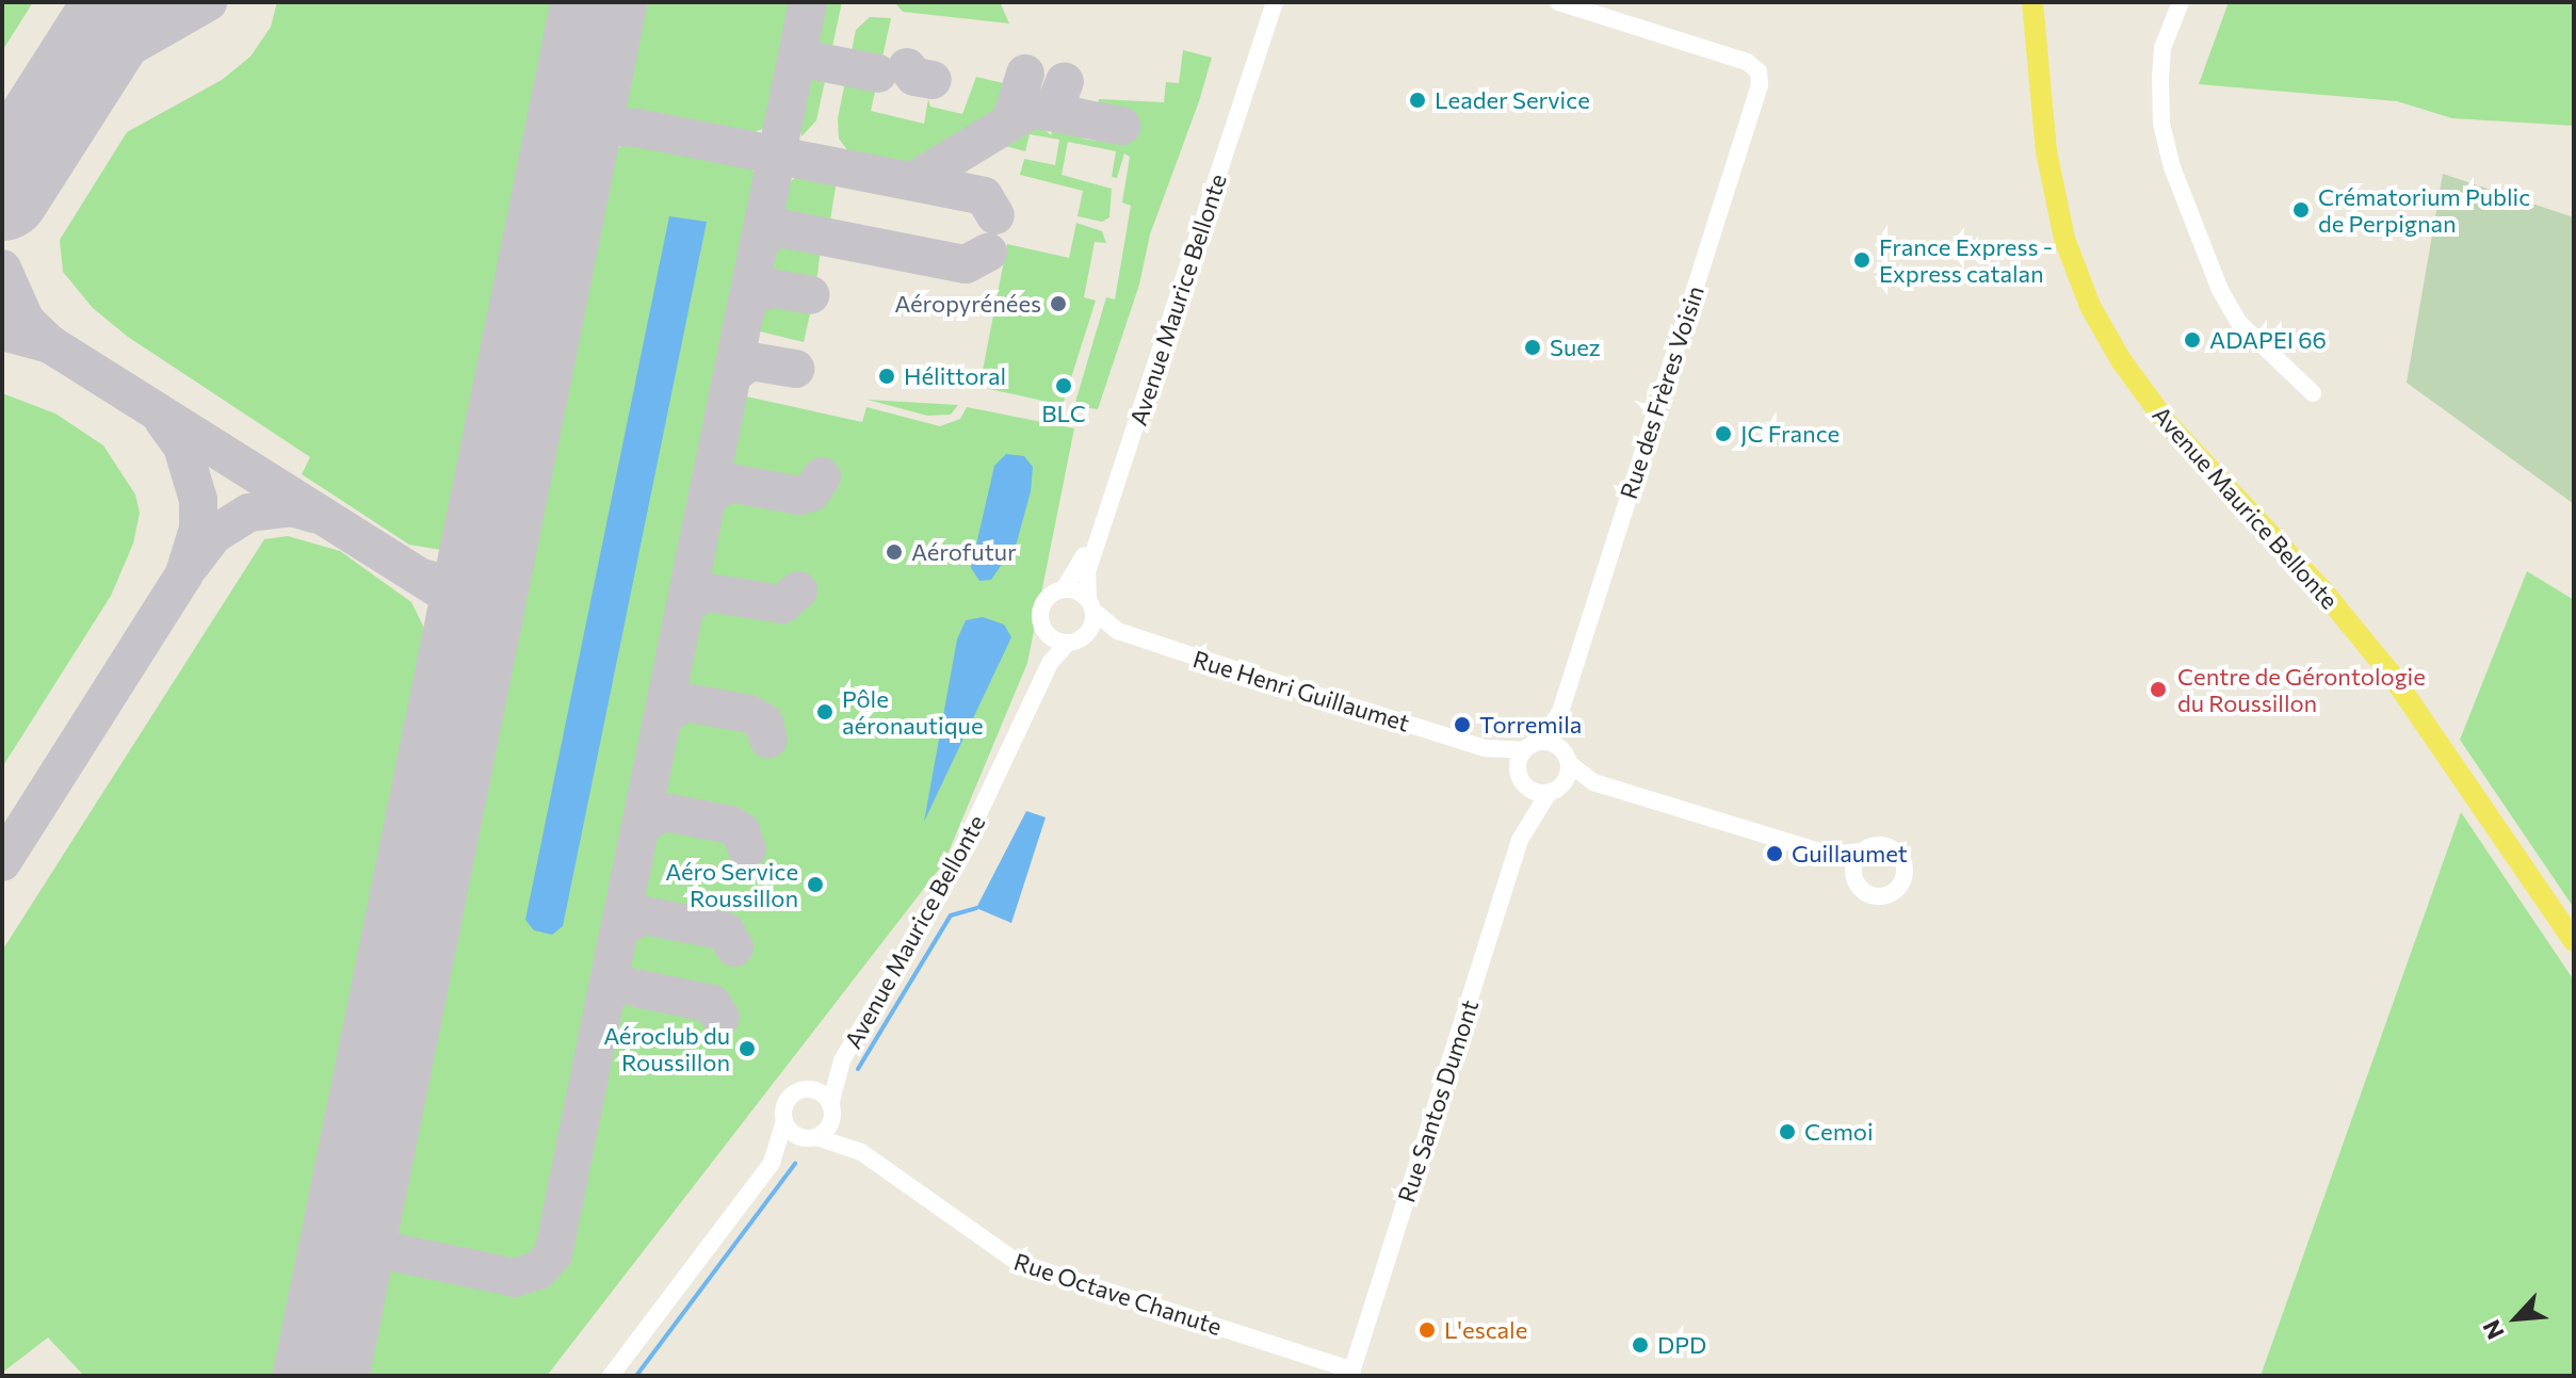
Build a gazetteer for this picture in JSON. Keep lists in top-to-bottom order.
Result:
{
  "streets": {
    "main road": ["Avenue Maurice Bellonte"],
    "street": [
      "Rue des Frères Voisin",
      "Rue Henri Guillaumet",
      "Rue Santos Dumont",
      "Rue Octave Chanute"
    ]
  },
  "crossings": [
    ["Avenue Maurice Bellonte", "Rue Henri Guillaumet"],
    ["Avenue Maurice Bellonte", "Rue Octave Chanute"],
    ["Rue des Frères Voisin", "Rue Henri Guillaumet"],
    ["Rue des Frères Voisin", "Rue Santos Dumont"],
    ["Rue Henri Guillaumet", "Rue Santos Dumont"],
    ["Rue Santos Dumont", "Rue Octave Chanute"]
  ],
  "places": [
    "Leader Service",
    "Crématorium Public de Perpignan",
    "France Express - Express catalan",
    "Aéropyrénées",
    "ADAPEI 66",
    "Suez",
    "Hélittoral",
    "BLC",
    "JC France",
    "Aérofutur",
    "Centre de Gérontologie du Roussillon",
    "Pôle aéronautique",
    "Torremila",
    "Guillaumet",
    "Aéro Service Roussillon",
    "Aéroclub du Roussillon",
    "Cemoi",
    "L'escale",
    "DPD"
  ],
  "north": "bottom left"
}
